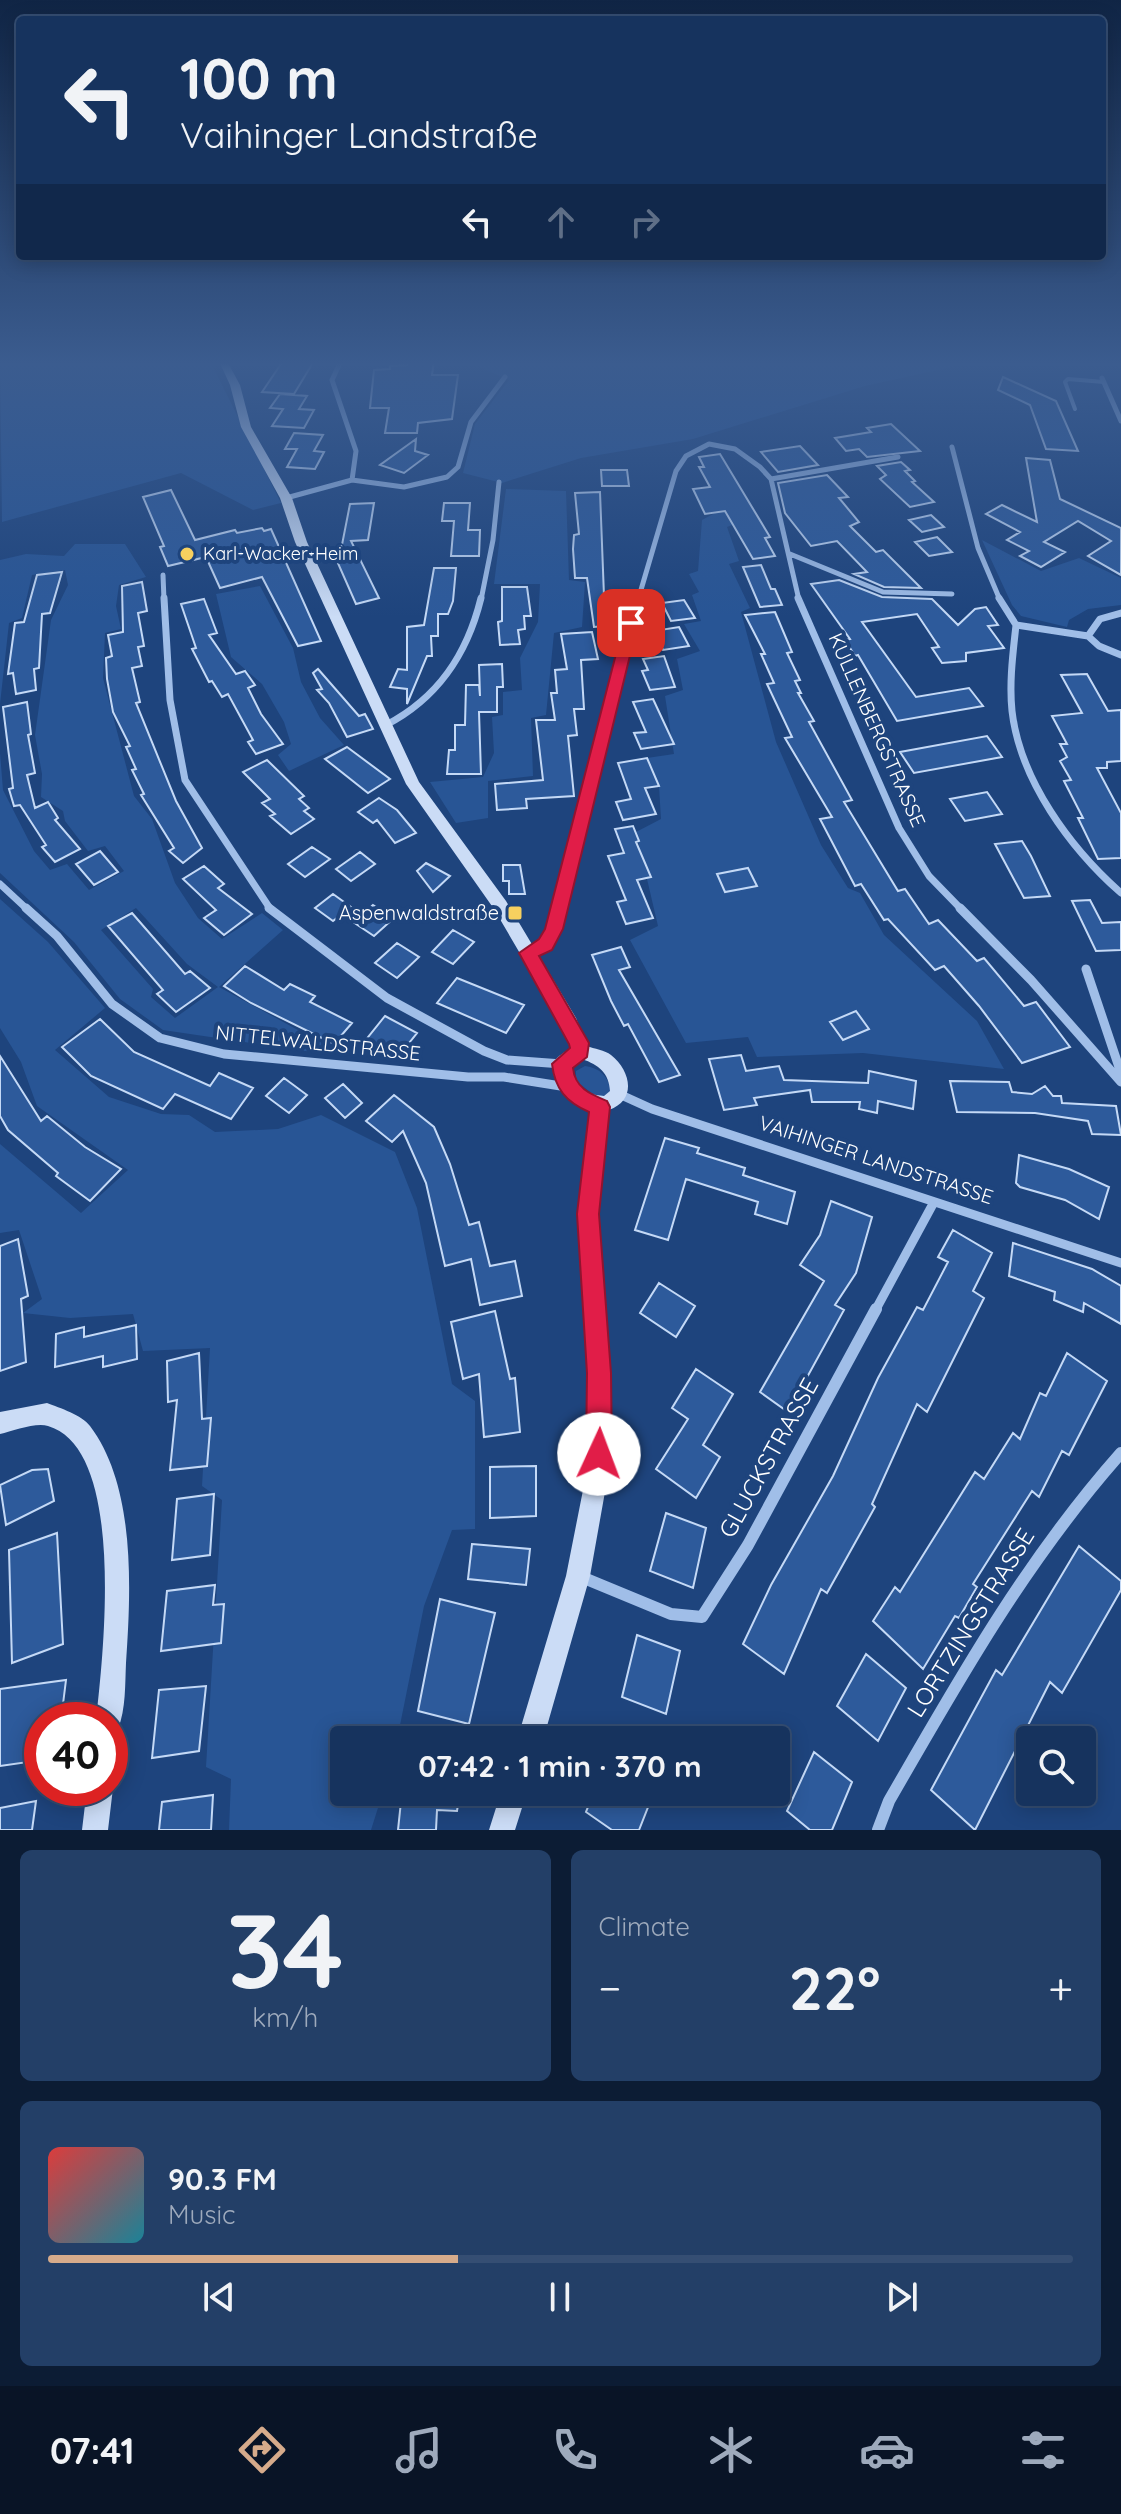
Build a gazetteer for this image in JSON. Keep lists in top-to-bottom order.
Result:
{
  "streets": {
    "street": [
      "KULLENBERGSTRASSE",
      "NITTELWALDSTRASSE",
      "VAIHINGER LANDSTRASSE",
      "GLUCKSTRASSE",
      "LORTZINGSTRASSE"
    ]
  },
  "crossings": [
    ["NITTELWALDSTRASSE", "VAIHINGER LANDSTRASSE"],
    ["VAIHINGER LANDSTRASSE", "GLUCKSTRASSE"]
  ],
  "places": {
    "other": ["Karl-Wacker-Heim"],
    "transit": ["Aspenwaldstraße"]
  },
  "page": {
    "turn": ["100 m", "Vaihinger Landstraße"],
    "limit": "40",
    "trip": "07:42 · 1 min · 370 m",
    "tile": [
      ["34", "km/h"],
      "Climate"
    ],
    "heat": ["−", "22°", "+"],
    "song": ["90.3 FM", "Music"],
    "tabs": "07:41"
  }
}
